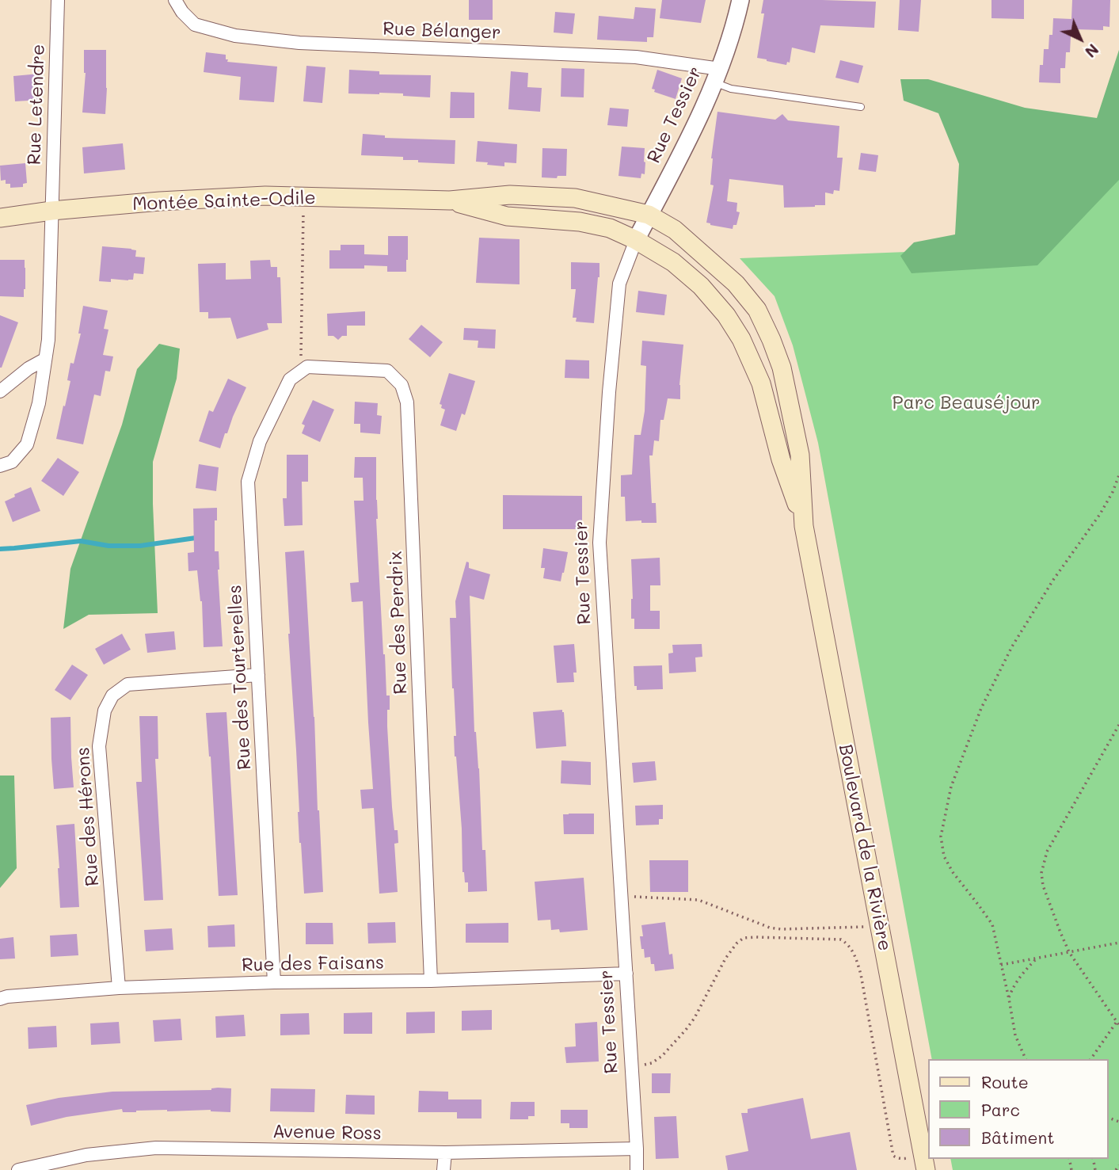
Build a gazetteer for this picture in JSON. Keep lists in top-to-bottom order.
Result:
{
  "streets": {
    "main road": ["Montée Sainte-Odile", "Boulevard de la Rivière"],
    "street": [
      "Rue Bélanger",
      "Rue Letendre",
      "Rue Tessier",
      "Rue des Perdrix",
      "Rue des Tourterelles",
      "Rue des Hérons",
      "Rue des Faisans",
      "Avenue Ross"
    ]
  },
  "crossings": [
    ["Rue Bélanger", "Rue Tessier"],
    ["Rue Letendre", "Montée Sainte-Odile"],
    ["Rue Tessier", "Montée Sainte-Odile"],
    ["Rue Tessier", "Boulevard de la Rivière"],
    ["Rue Tessier", "Rue des Faisans"],
    ["Rue Tessier", "Avenue Ross"],
    ["Montée Sainte-Odile", "Boulevard de la Rivière"],
    ["Rue des Perdrix", "Rue des Tourterelles"],
    ["Rue des Perdrix", "Rue des Faisans"],
    ["Rue des Tourterelles", "Rue des Hérons"],
    ["Rue des Tourterelles", "Rue des Faisans"],
    ["Rue des Hérons", "Rue des Faisans"]
  ],
  "parks": ["Parc Beauséjour"],
  "legend": ["Route", "Parc", "Bâtiment"],
  "north": "bottom right"
}
